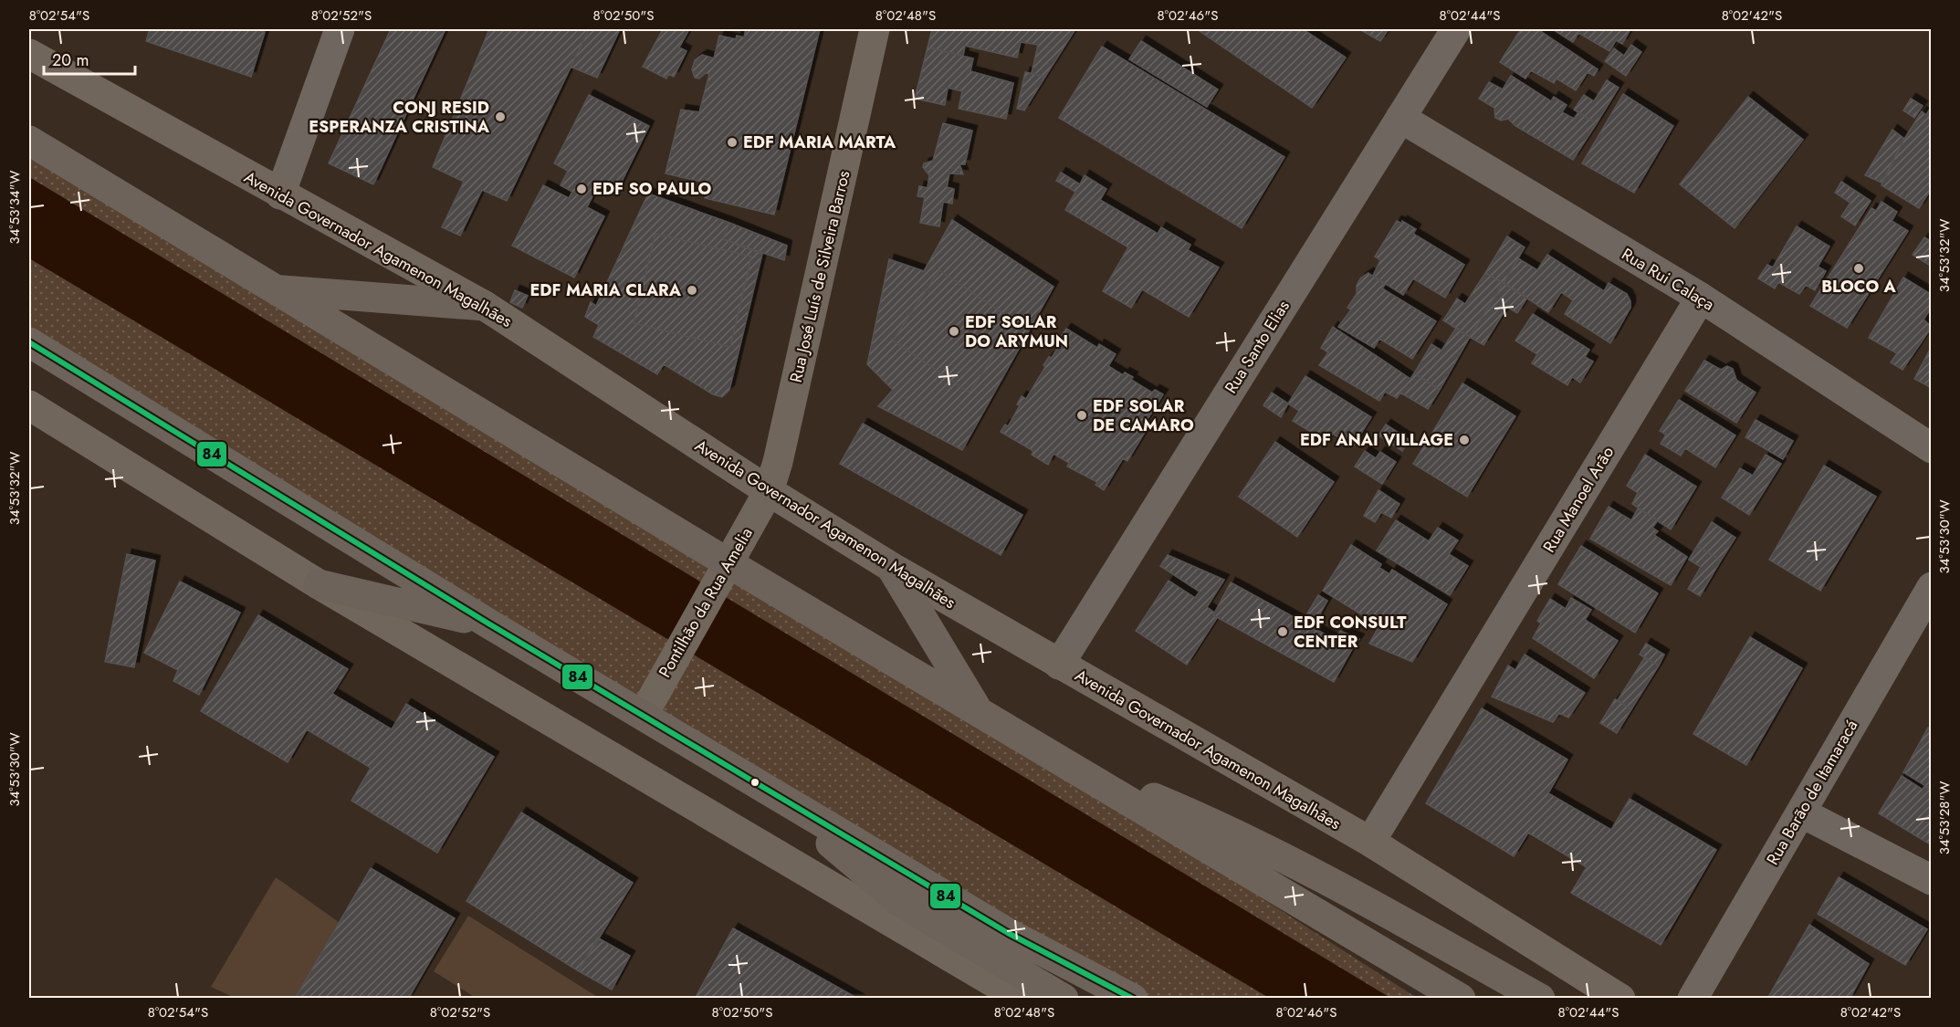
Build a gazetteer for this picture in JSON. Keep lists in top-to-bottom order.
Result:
{
  "streets": {
    "main road": ["Avenida Governador Agamenon Magalhães", "Rua José Luís de Silveira Barros", "Pontilhão da Rua Amelia"],
    "street": [
      "Rua Rui Calaça",
      "Rua Santo Elias",
      "Rua Manoel Arão",
      "Rua Barão de Itamaracá"
    ]
  },
  "crossings": [
    ["Avenida Governador Agamenon Magalhães", "Rua José Luís de Silveira Barros"],
    ["Avenida Governador Agamenon Magalhães", "Rua Santo Elias"],
    ["Avenida Governador Agamenon Magalhães", "Rua Manoel Arão"],
    ["Avenida Governador Agamenon Magalhães", "Pontilhão da Rua Amelia"],
    ["Rua José Luís de Silveira Barros", "Pontilhão da Rua Amelia"],
    ["Rua Rui Calaça", "Rua Santo Elias"],
    ["Rua Rui Calaça", "Rua Manoel Arão"]
  ],
  "places": [
    "CONJ RESID ESPERANZA CRISTINA",
    "EDF MARIA MARTA",
    "EDF SO PAULO",
    "BLOCO A",
    "EDF MARIA CLARA",
    "EDF SOLAR DO ARYMUN",
    "EDF SOLAR DE CAMARO",
    "EDF ANAI VILLAGE",
    "EDF CONSULT CENTER"
  ],
  "lines": ["transit line 84"],
  "scale_bar": "20 m",
  "coordinates": [
    "8°02'54\"S",
    "8°02'52\"S",
    "8°02'50\"S",
    "8°02'48\"S",
    "8°02'46\"S",
    "8°02'44\"S",
    "8°02'42\"S",
    "34°53'34\"W",
    "34°53'32\"W",
    "34°53'30\"W",
    "34°53'28\"W"
  ]
}
